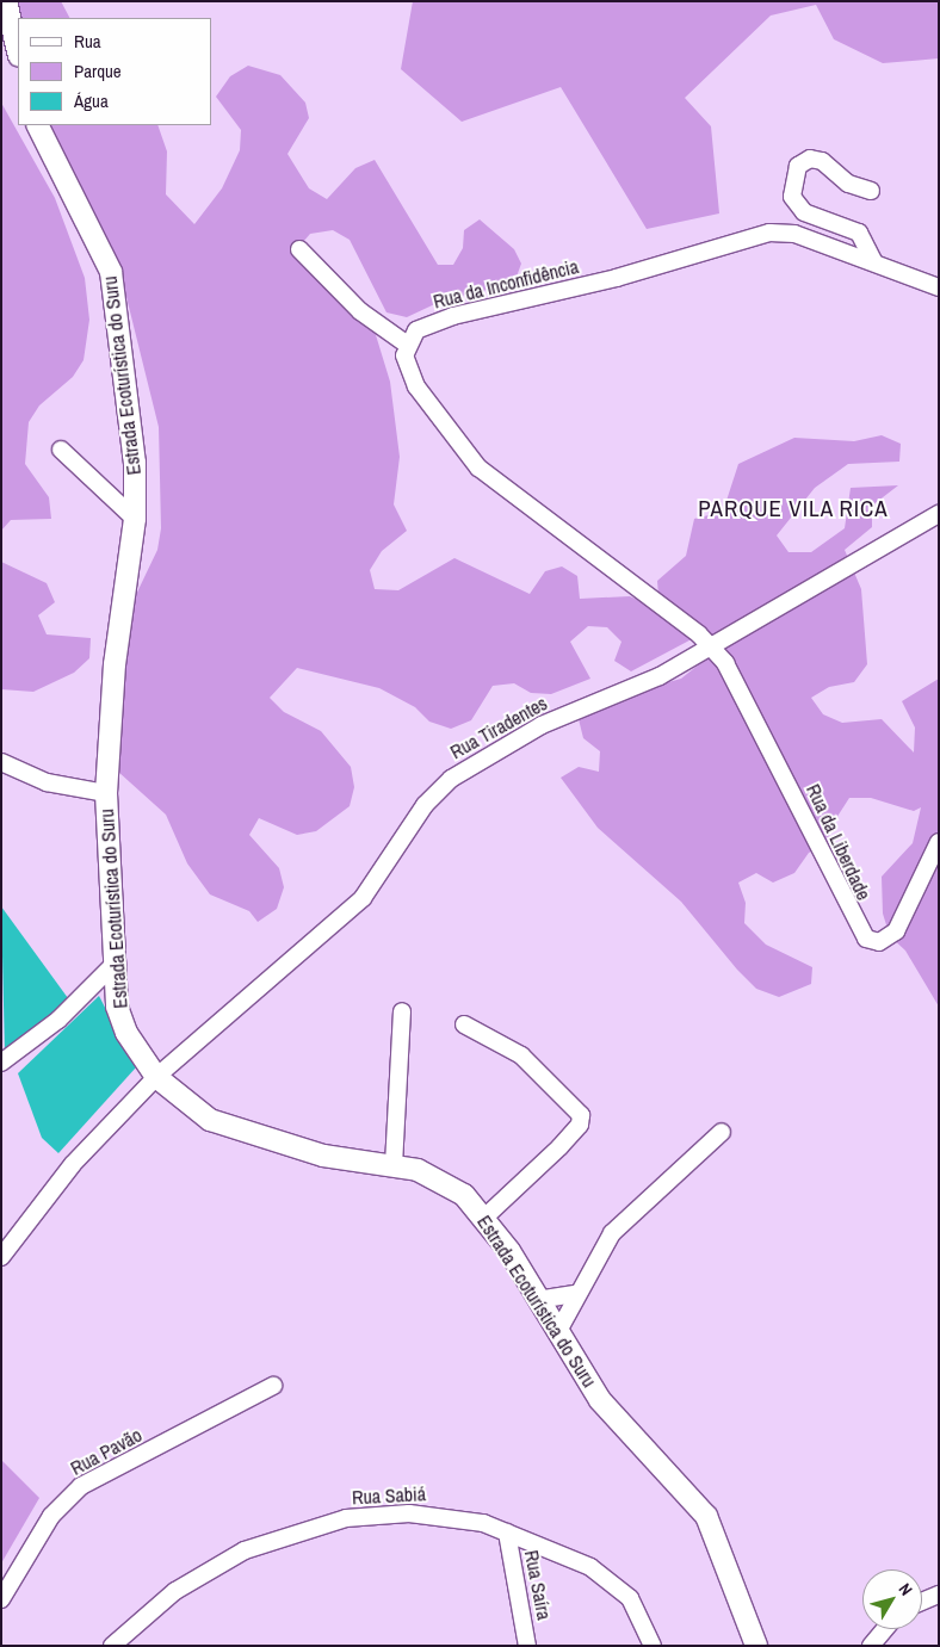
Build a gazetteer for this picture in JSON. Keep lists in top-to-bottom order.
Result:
{
  "streets": {
    "main road": ["Estrada Ecoturística do Suru"],
    "street": [
      "Rua da Inconfidência",
      "Rua Tiradentes",
      "Rua da Liberdade",
      "Rua Pavão",
      "Rua Sabiá",
      "Rua Saíra"
    ]
  },
  "crossings": [
    ["Estrada Ecoturística do Suru", "Rua Tiradentes"],
    ["Rua Tiradentes", "Rua da Liberdade"],
    ["Rua Sabiá", "Rua Saíra"]
  ],
  "districts": ["PARQUE VILA RICA"],
  "legend": ["Rua", "Parque", "Água"],
  "north": "top right"
}
